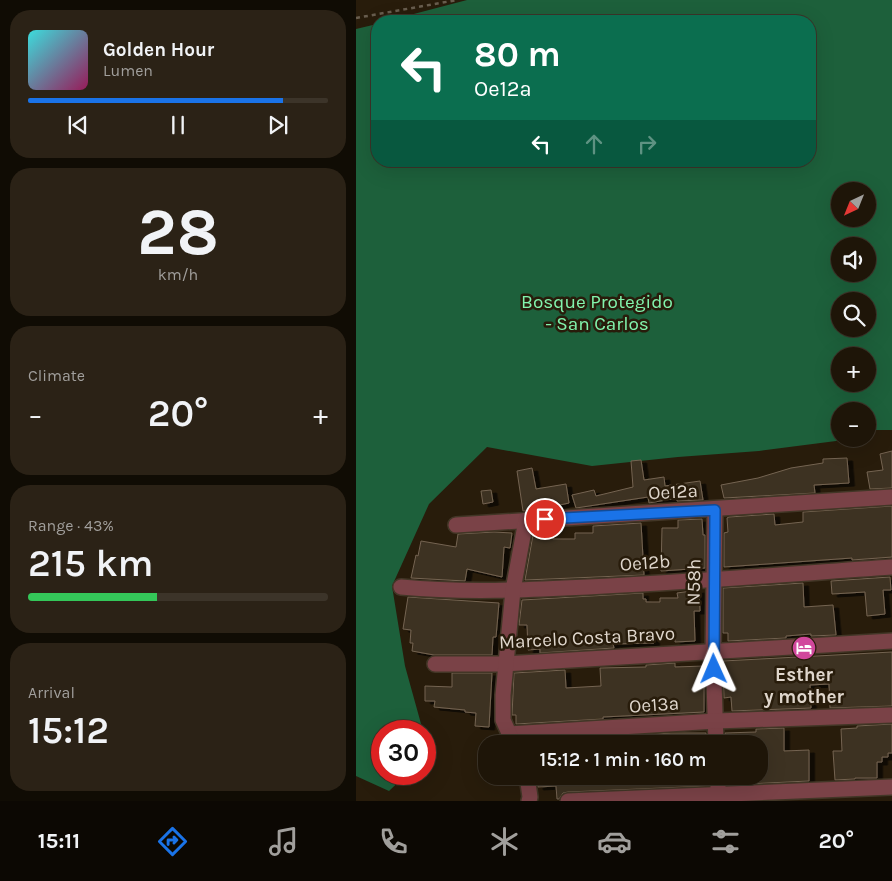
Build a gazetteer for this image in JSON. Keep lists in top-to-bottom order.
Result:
{
  "streets": {
    "street": [
      "Oe12a",
      "Oe12b",
      "N58h",
      "Marcelo Costa Bravo",
      "Oe13a"
    ]
  },
  "crossings": [
    ["Oe12a", "N58h"],
    ["Oe12b", "N58h"],
    ["N58h", "Marcelo Costa Bravo"],
    ["N58h", "Oe13a"]
  ],
  "parks": ["Bosque Protegido - San Carlos"],
  "places": {
    "hotel": ["Esther y mother"]
  },
  "north": "bottom left",
  "page": {
    "turn": ["80 m", "Oe12a"],
    "song": ["Golden Hour", "Lumen"],
    "tile": [
      ["28", "km/h"],
      "Climate",
      ["Range · 43%", "215 km"],
      ["Arrival", "15:12"]
    ],
    "map_buttons": ["+", "−"],
    "heat": ["−", "20°", "+"],
    "limit": "30",
    "trip": "15:12 · 1 min · 160 m",
    "tabs": ["15:11", "20°"]
  }
}
